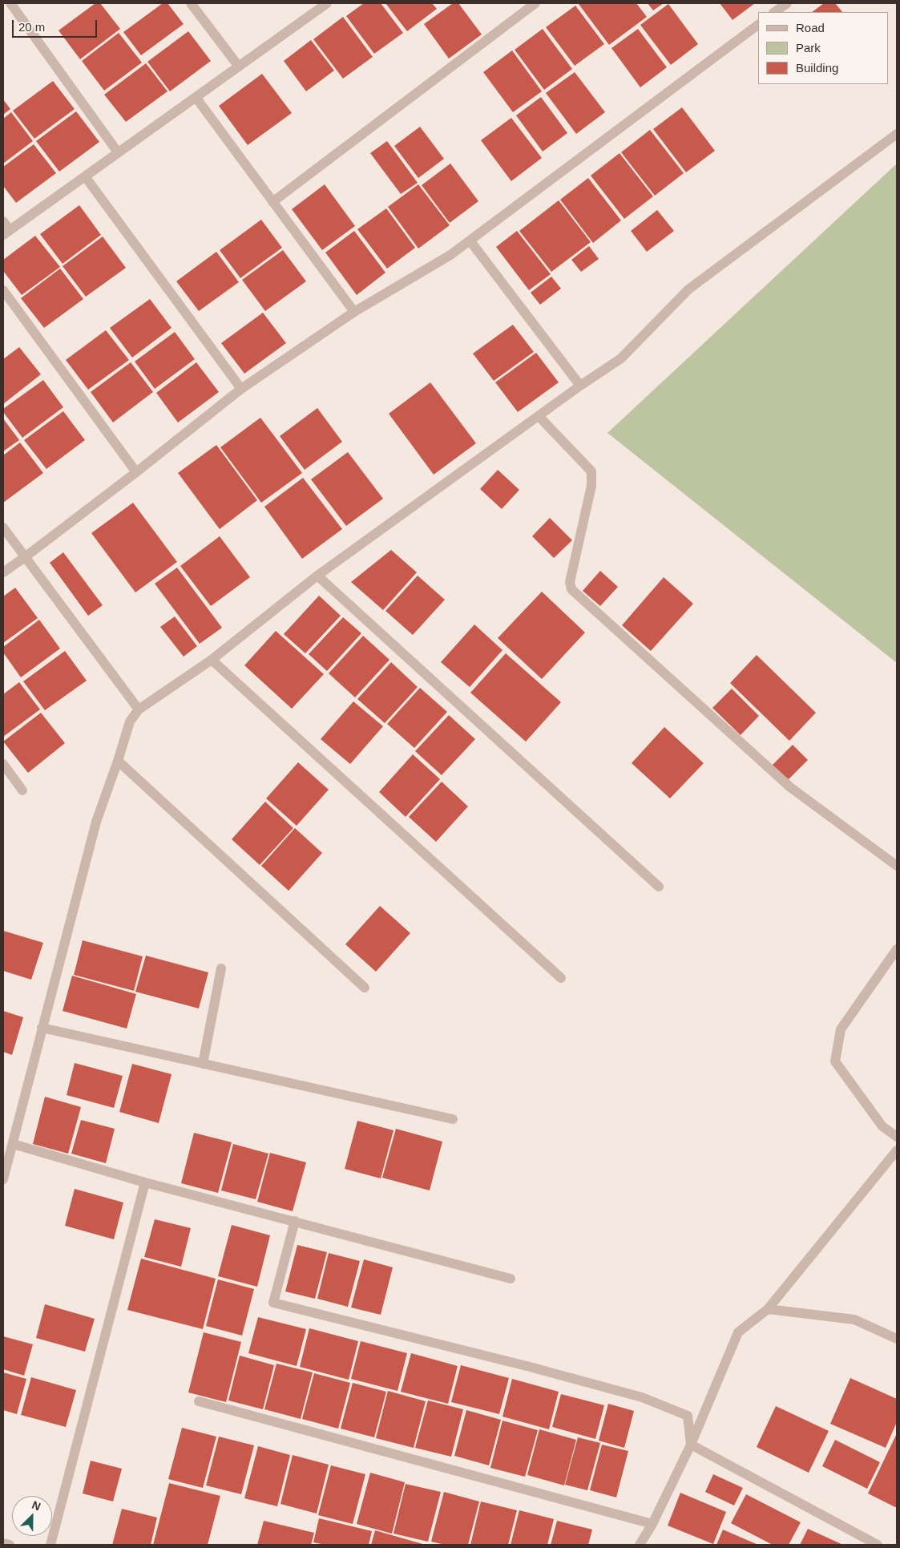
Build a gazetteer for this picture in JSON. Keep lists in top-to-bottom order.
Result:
{
  "legend": ["Road", "Park", "Building"],
  "scale_bar": "20 m",
  "north": "top right"
}
